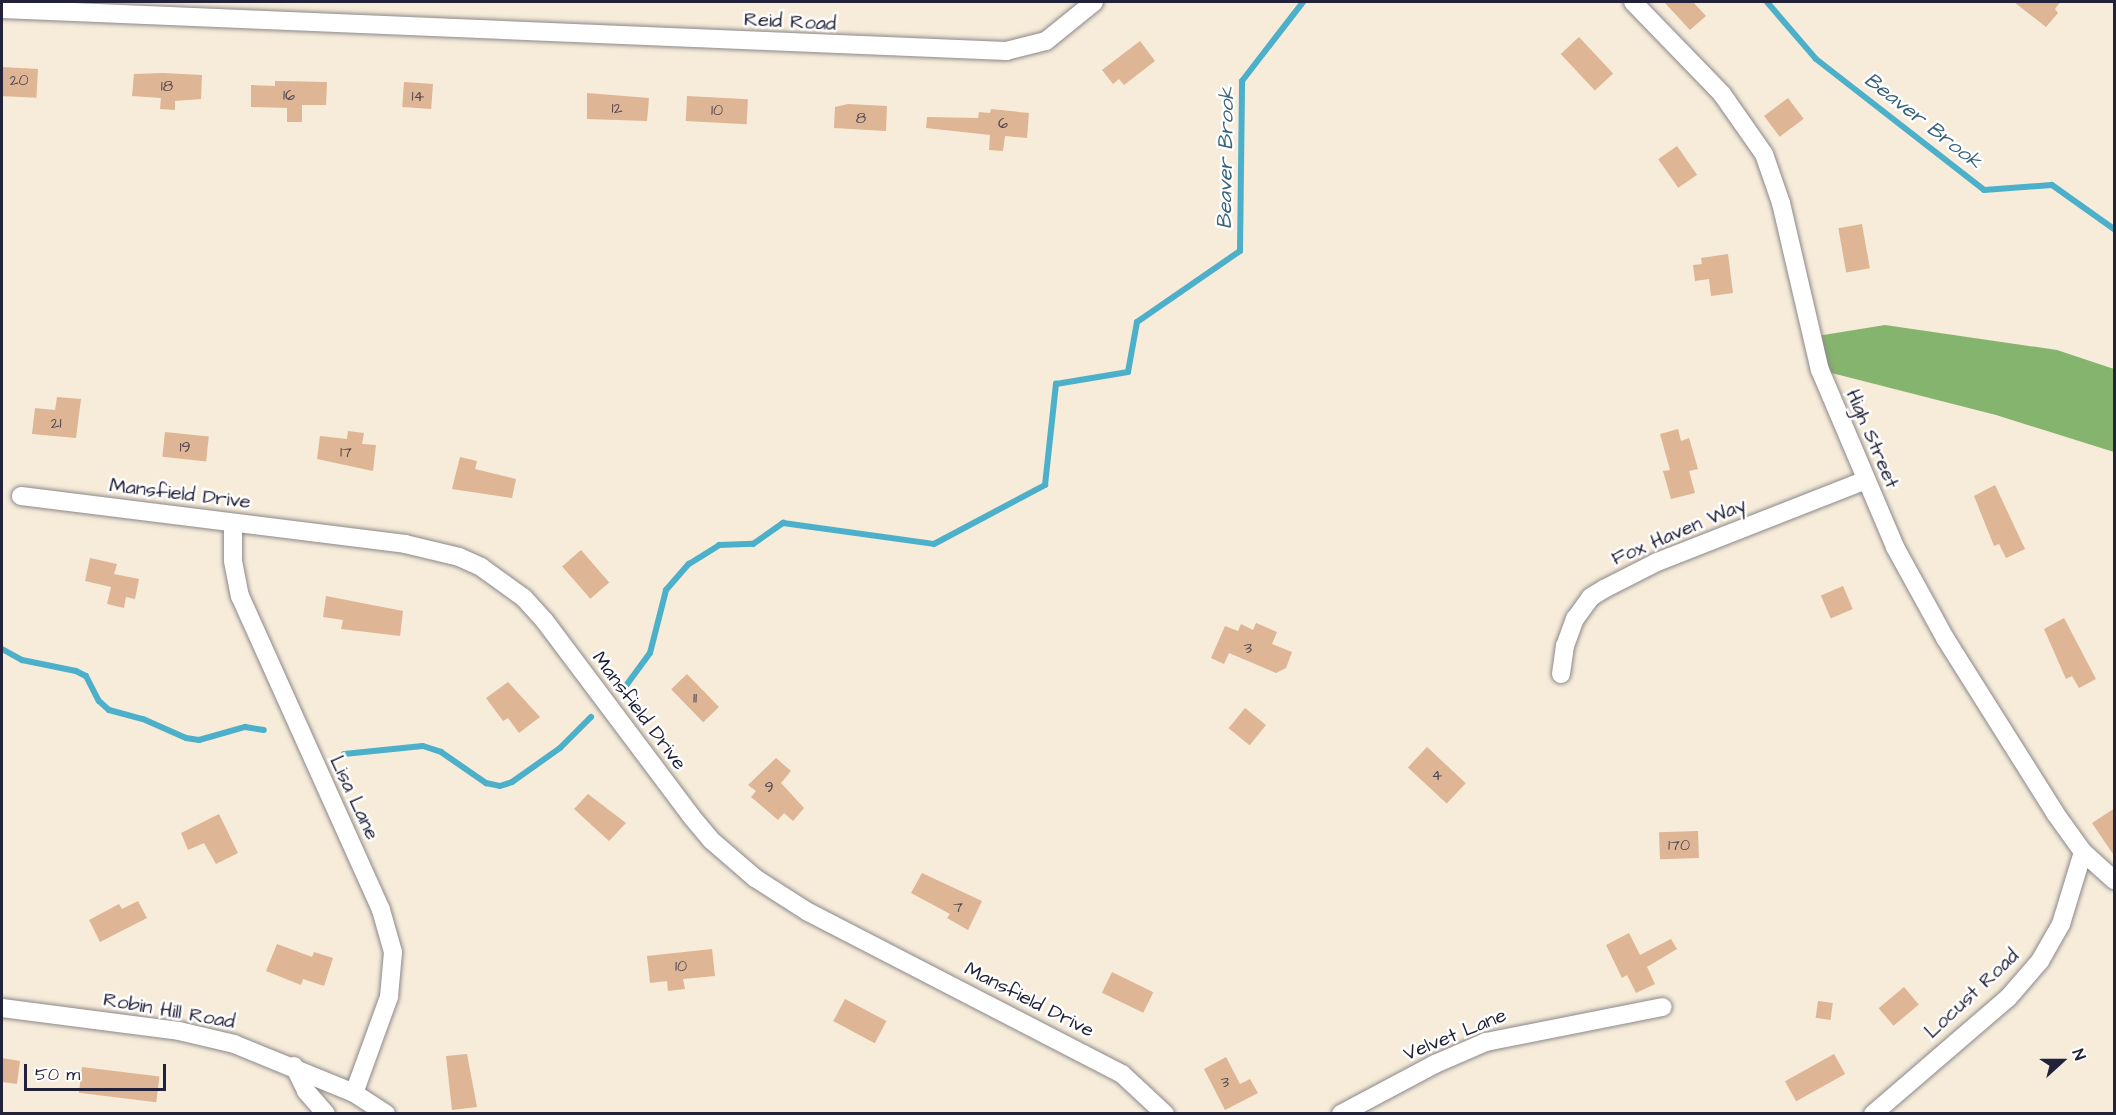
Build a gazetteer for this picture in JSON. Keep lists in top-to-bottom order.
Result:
{
  "streets": {
    "street": [
      "Reid Road",
      "High Street",
      "Mansfield Drive",
      "Fox Haven Way",
      "Lisa Lane",
      "Locust Road",
      "Robin Hill Road",
      "Velvet Lane"
    ]
  },
  "crossings": [
    ["High Street", "Fox Haven Way"],
    ["High Street", "Locust Road"],
    ["Mansfield Drive", "Lisa Lane"],
    ["Lisa Lane", "Robin Hill Road"]
  ],
  "water": ["Beaver Brook"],
  "house_numbers": [
    "20",
    "18",
    "16",
    "14",
    "12",
    "10",
    "8",
    "6",
    "21",
    "19",
    "17",
    "3",
    "11",
    "4",
    "9",
    "170",
    "7",
    "10",
    "3"
  ],
  "scale_bar": "50 m",
  "north": "right"
}
